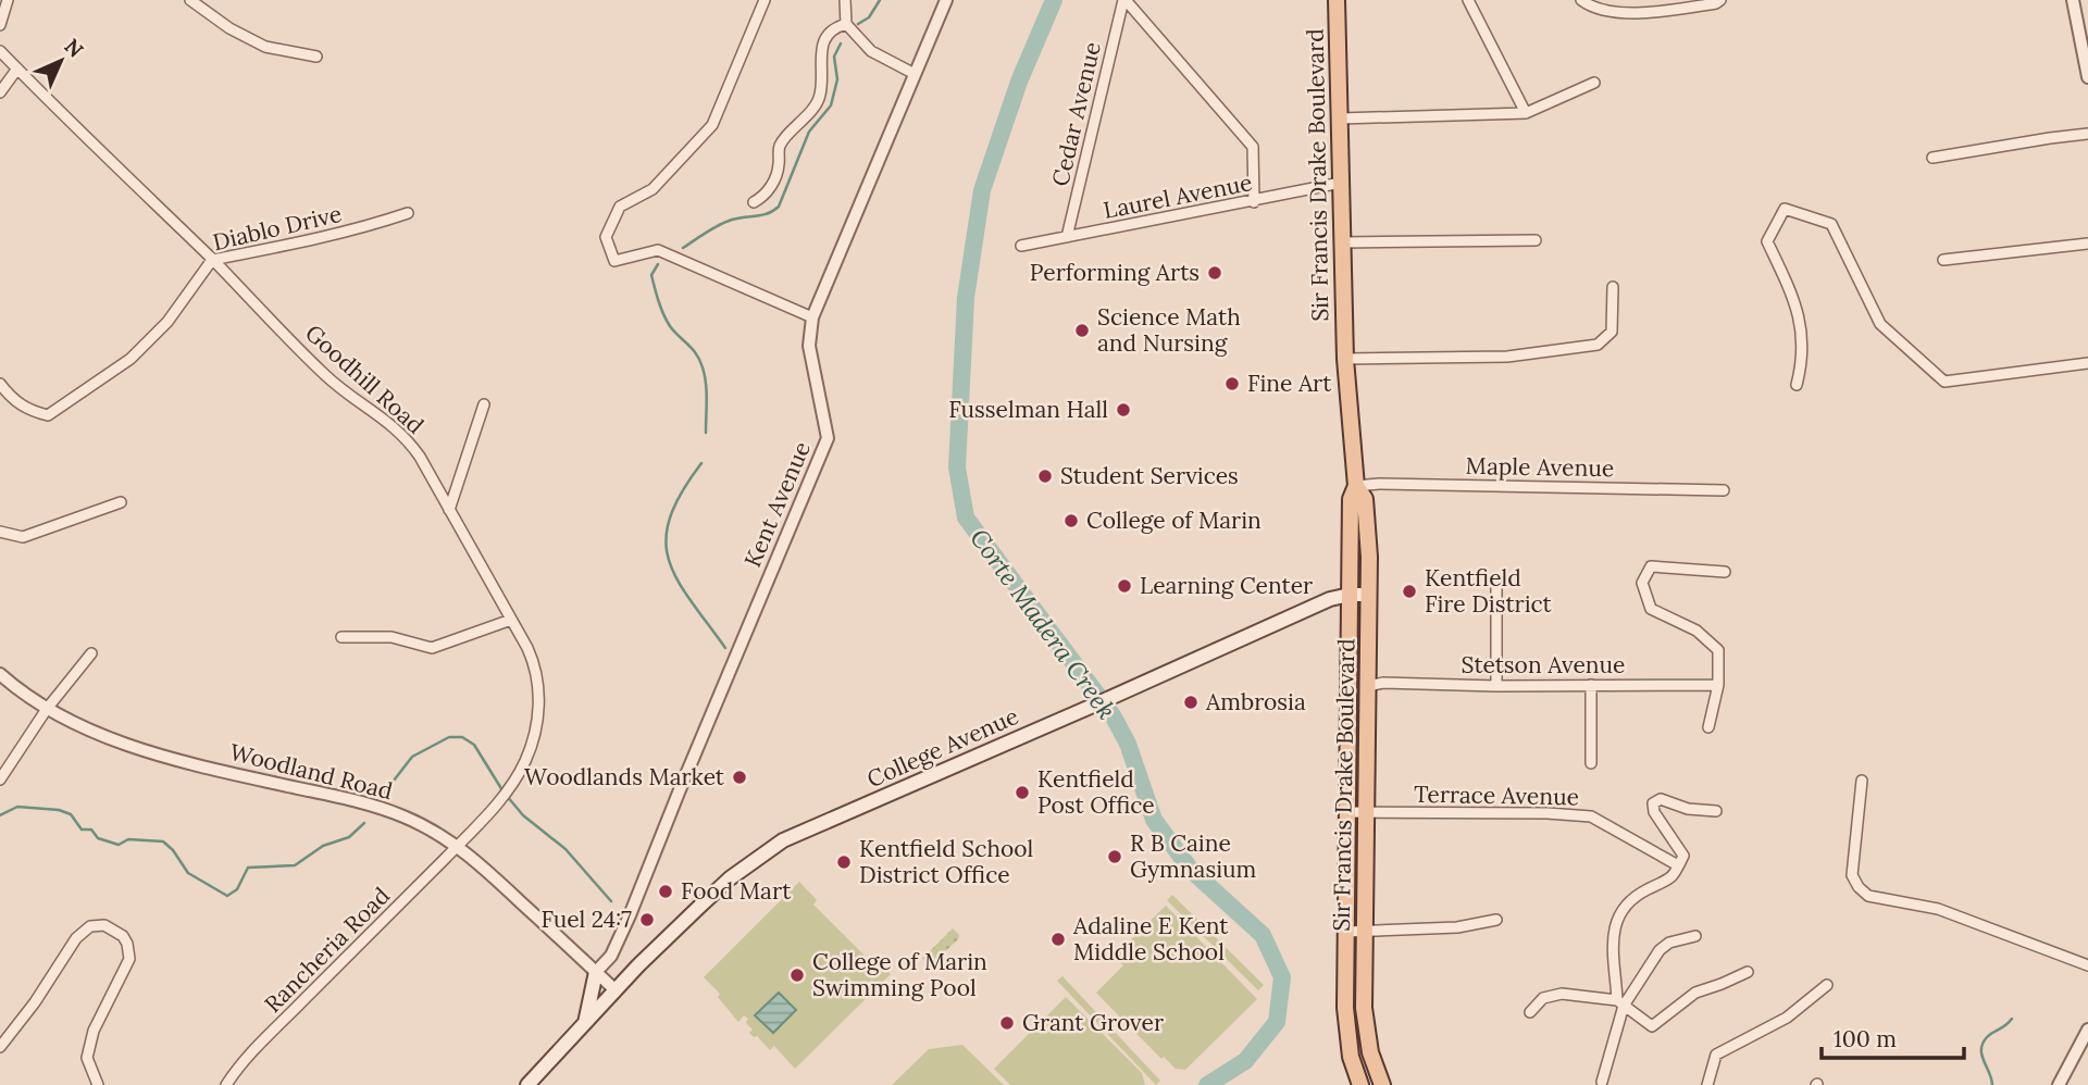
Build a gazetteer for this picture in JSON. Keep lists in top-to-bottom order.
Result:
{
  "streets": {
    "main road": ["Sir Francis Drake Boulevard", "College Avenue"],
    "street": [
      "Cedar Avenue",
      "Laurel Avenue",
      "Diablo Drive",
      "Goodhill Road",
      "Maple Avenue",
      "Kent Avenue",
      "Stetson Avenue",
      "Woodland Road",
      "Terrace Avenue",
      "Rancheria Road"
    ]
  },
  "crossings": [
    ["Cedar Avenue", "Laurel Avenue"],
    ["Sir Francis Drake Boulevard", "Laurel Avenue"],
    ["Sir Francis Drake Boulevard", "Maple Avenue"],
    ["Sir Francis Drake Boulevard", "Stetson Avenue"],
    ["Sir Francis Drake Boulevard", "College Avenue"],
    ["Sir Francis Drake Boulevard", "Terrace Avenue"],
    ["Diablo Drive", "Goodhill Road"],
    ["Goodhill Road", "Woodland Road"],
    ["Goodhill Road", "Rancheria Road"],
    ["Kent Avenue", "Woodland Road"],
    ["College Avenue", "Woodland Road"],
    ["Woodland Road", "Rancheria Road"]
  ],
  "water": ["Corte Madera Creek"],
  "places": [
    "Performing Arts",
    "Science Math and Nursing",
    "Fine Art",
    "Fusselman Hall",
    "Student Services",
    "College of Marin",
    "Learning Center",
    "Kentfield Fire District",
    "Ambrosia",
    "Woodlands Market",
    "Kentfield Post Office",
    "R B Caine Gymnasium",
    "Kentfield School District Office",
    "Food Mart",
    "Fuel 24:7",
    "Adaline E Kent Middle School",
    "College of Marin Swimming Pool",
    "Grant Grover"
  ],
  "scale_bar": "100 m",
  "north": "top right"
}
